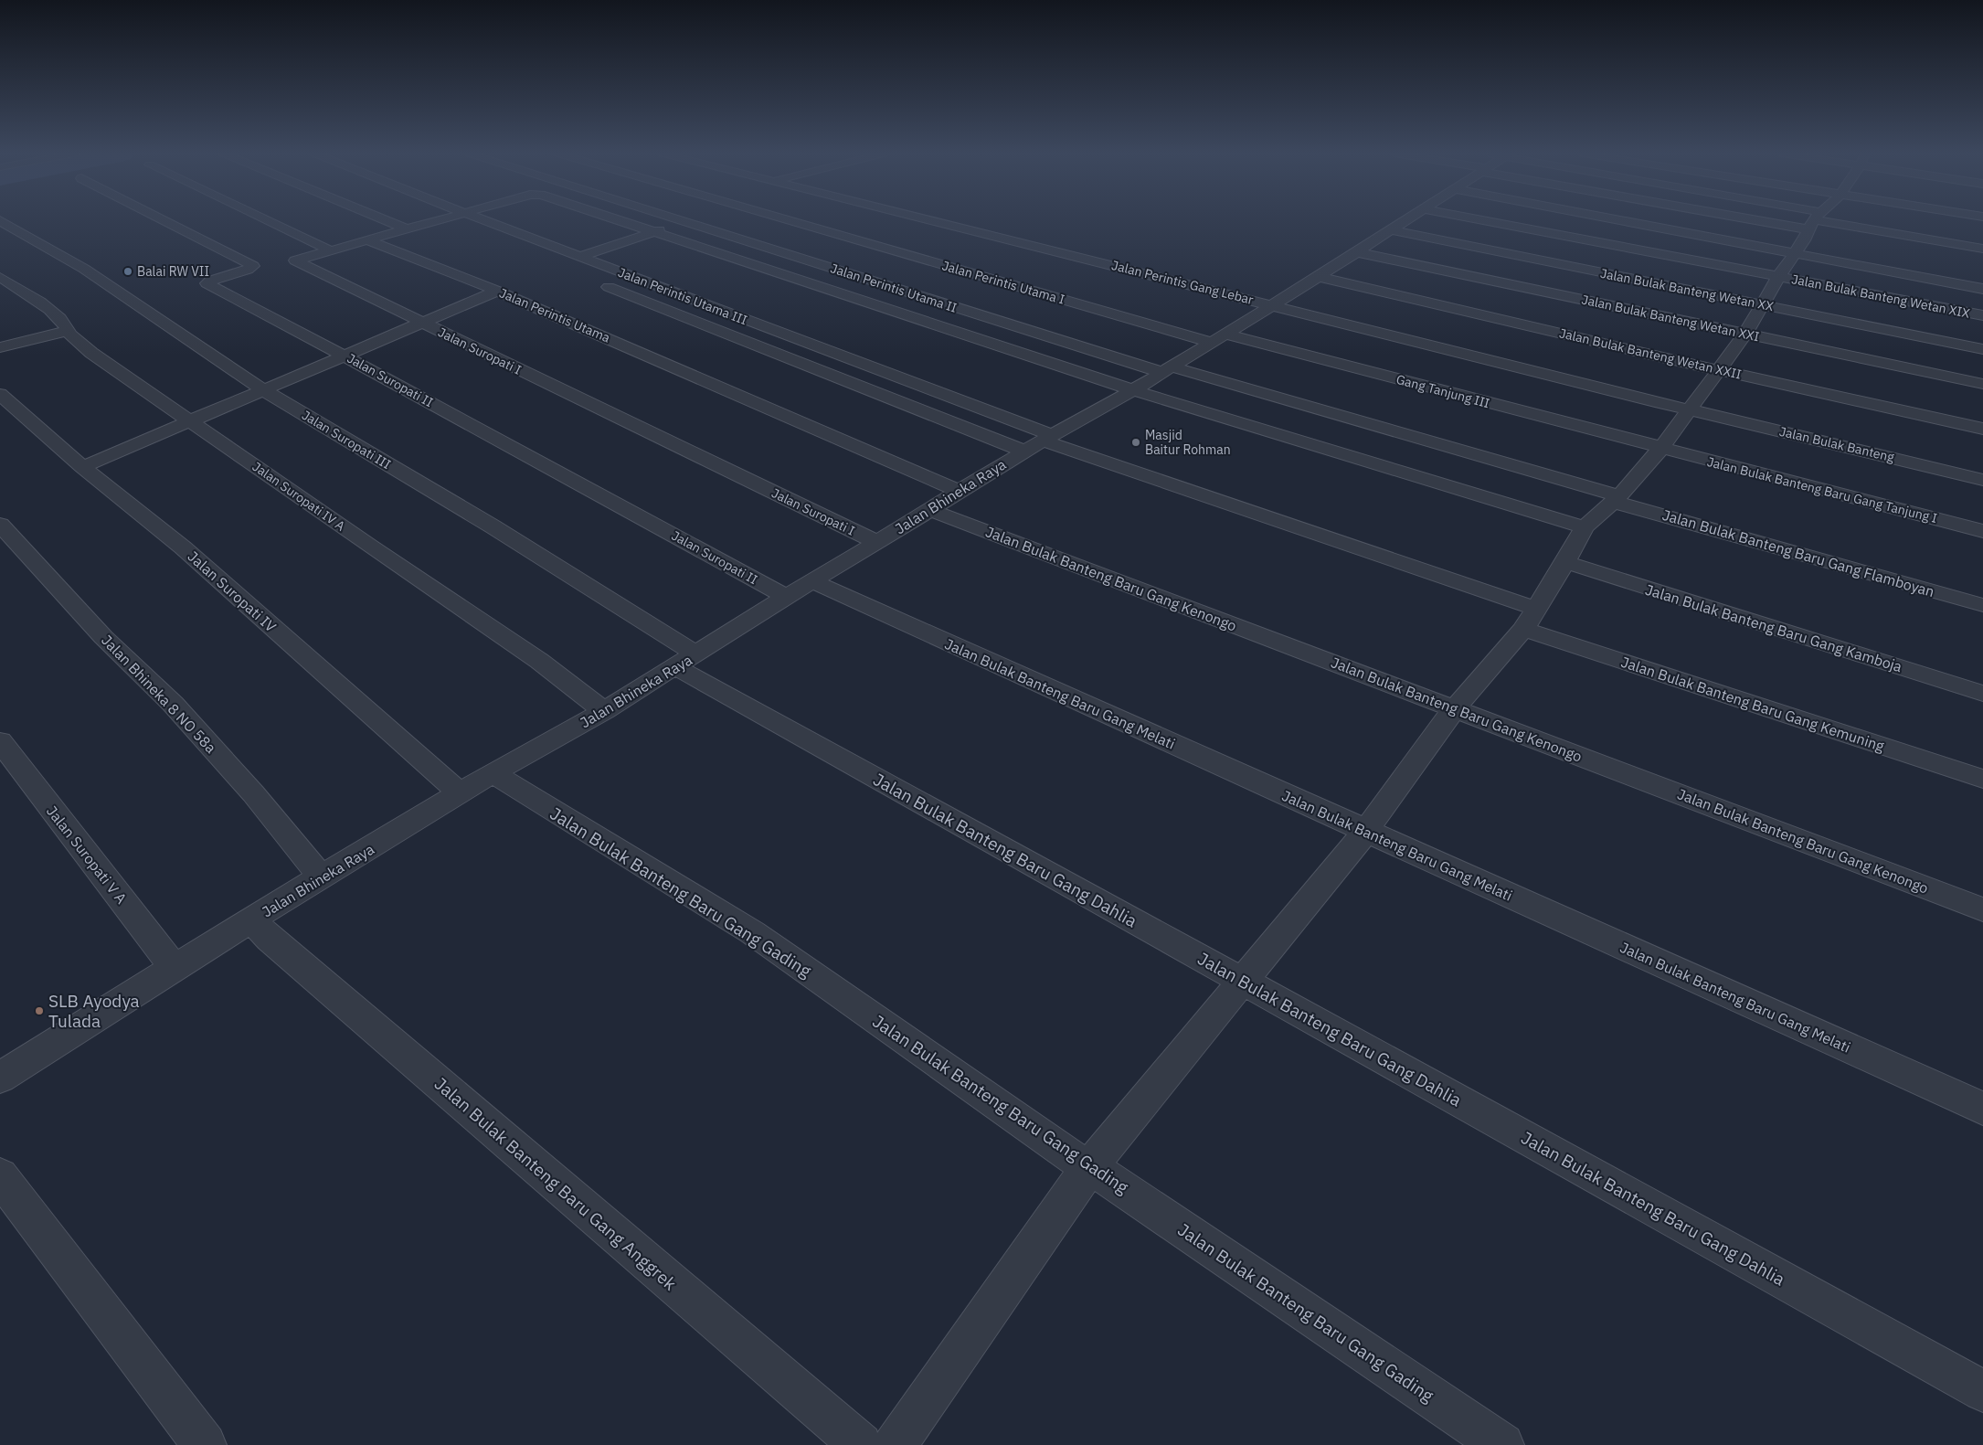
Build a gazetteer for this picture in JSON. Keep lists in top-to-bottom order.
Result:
{
  "streets": {
    "street": [
      "Jalan Perintis Utama I",
      "Jalan Perintis Gang Lebar",
      "Jalan Perintis Utama II",
      "Jalan Bulak Banteng Wetan XX",
      "Jalan Perintis Utama III",
      "Jalan Bulak Banteng Wetan XIX",
      "Jalan Perintis Utama",
      "Jalan Bulak Banteng Wetan XXI",
      "Jalan Suropati I",
      "Jalan Bulak Banteng Wetan XXII",
      "Jalan Suropati II",
      "Gang Tanjung III",
      "Jalan Suropati III",
      "Jalan Bulak Banteng",
      "Jalan Bulak Banteng Baru Gang Tanjung I",
      "Jalan Suropati IV A",
      "Jalan Bhineka Raya",
      "Jalan Bulak Banteng Baru Gang Flamboyan",
      "Jalan Bulak Banteng Baru Gang Kenongo",
      "Jalan Suropati IV",
      "Jalan Bulak Banteng Baru Gang Kamboja",
      "Jalan Bhineka 8 NO 58a",
      "Jalan Bulak Banteng Baru Gang Melati",
      "Jalan Bulak Banteng Baru Gang Kemuning",
      "Jalan Bulak Banteng Baru Gang Dahlia",
      "Jalan Suropati V A",
      "Jalan Bulak Banteng Baru Gang Gading",
      "Jalan Bulak Banteng Baru Gang Anggrek"
    ]
  },
  "crossings": [
    ["Jalan Perintis Utama I", "Gang Tanjung III"],
    ["Jalan Perintis Utama I", "Jalan Bhineka Raya"],
    ["Jalan Perintis Gang Lebar", "Jalan Bulak Banteng"],
    ["Jalan Perintis Gang Lebar", "Jalan Bhineka Raya"],
    ["Jalan Perintis Utama II", "Jalan Bhineka Raya"],
    ["Jalan Perintis Utama II", "Jalan Bulak Banteng Baru Gang Flamboyan"],
    ["Jalan Bulak Banteng Wetan XX", "Jalan Bhineka Raya"],
    ["Jalan Perintis Utama III", "Jalan Bhineka Raya"],
    ["Jalan Perintis Utama III", "Jalan Bulak Banteng Baru Gang Kemuning"],
    ["Jalan Perintis Utama", "Jalan Bhineka Raya"],
    ["Jalan Bulak Banteng Wetan XXI", "Jalan Bhineka Raya"],
    ["Jalan Suropati I", "Jalan Bhineka Raya"],
    ["Jalan Bulak Banteng Wetan XXII", "Jalan Bhineka Raya"],
    ["Jalan Suropati II", "Jalan Bhineka Raya"],
    ["Gang Tanjung III", "Jalan Bulak Banteng Baru Gang Tanjung I"],
    ["Gang Tanjung III", "Jalan Bhineka Raya"],
    ["Jalan Suropati III", "Jalan Bhineka Raya"],
    ["Jalan Suropati IV A", "Jalan Bhineka Raya"],
    ["Jalan Bhineka Raya", "Jalan Bulak Banteng Baru Gang Kenongo"],
    ["Jalan Bhineka Raya", "Jalan Suropati IV"],
    ["Jalan Bhineka Raya", "Jalan Bhineka 8 NO 58a"],
    ["Jalan Bhineka Raya", "Jalan Bulak Banteng Baru Gang Melati"],
    ["Jalan Bhineka Raya", "Jalan Bulak Banteng Baru Gang Kemuning"],
    ["Jalan Bhineka Raya", "Jalan Bulak Banteng Baru Gang Dahlia"],
    ["Jalan Bhineka Raya", "Jalan Suropati V A"],
    ["Jalan Bhineka Raya", "Jalan Bulak Banteng Baru Gang Gading"],
    ["Jalan Bhineka Raya", "Jalan Bulak Banteng Baru Gang Anggrek"]
  ],
  "places": ["Balai RW VII", "Masjid Baitur Rohman", "SLB Ayodya Tulada"]
}
